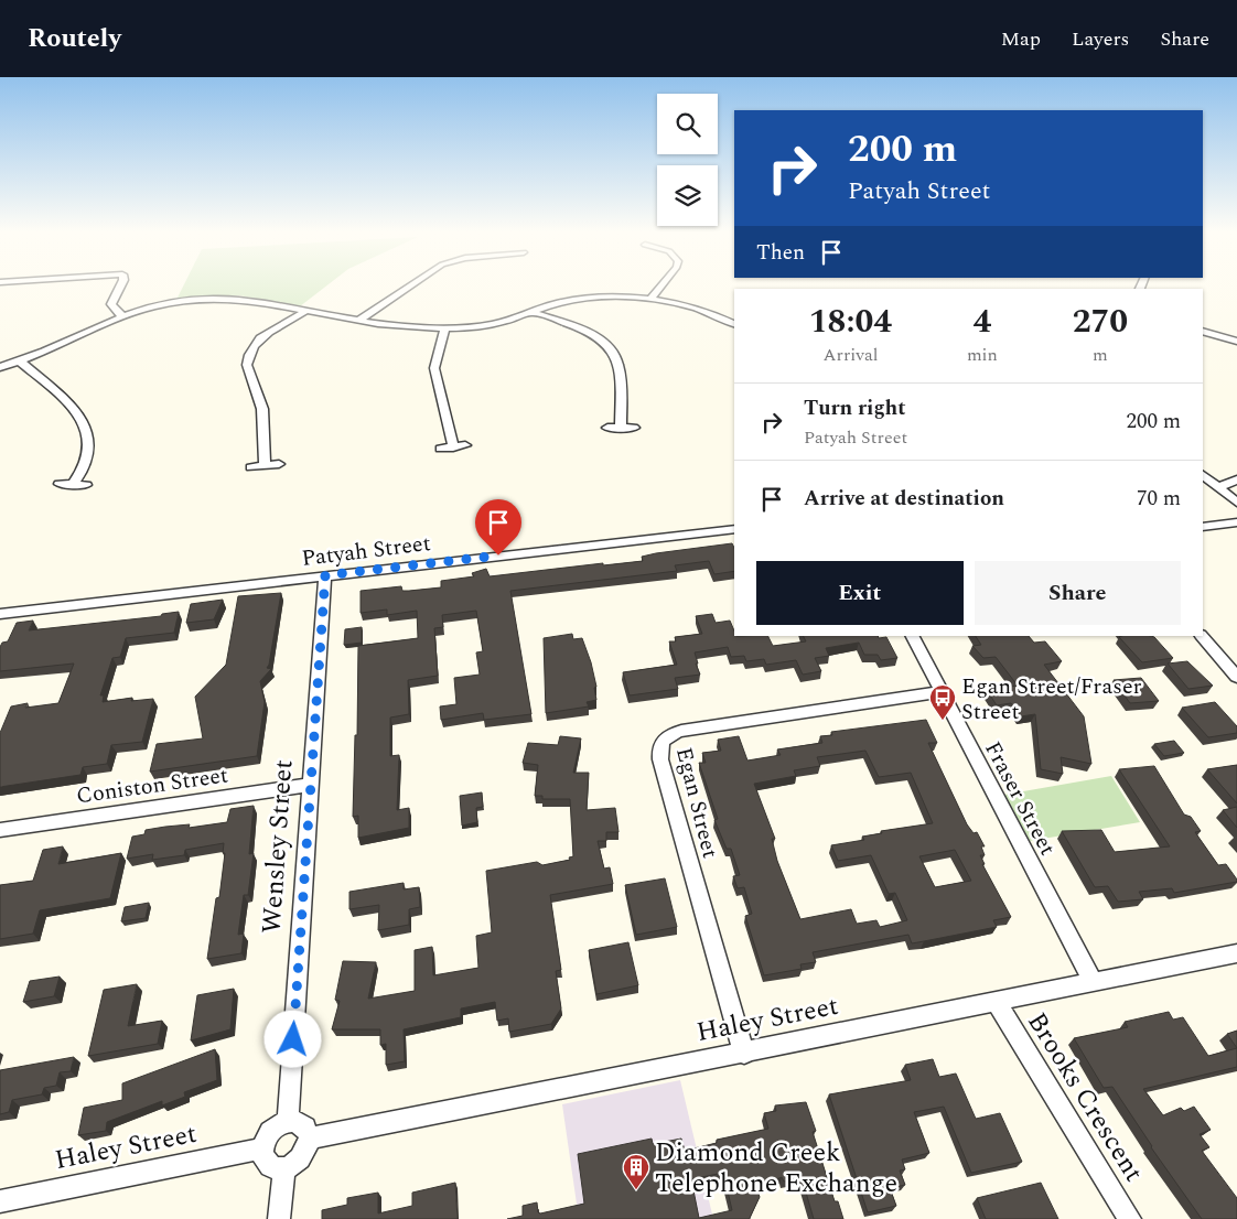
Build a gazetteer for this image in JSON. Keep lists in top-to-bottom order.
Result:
{
  "streets": {
    "street": [
      "Patyah Street",
      "Coniston Street",
      "Fraser Street",
      "Egan Street",
      "Wensley Street",
      "Haley Street",
      "Brooks Crescent"
    ]
  },
  "crossings": [
    ["Patyah Street", "Wensley Street"],
    ["Coniston Street", "Wensley Street"],
    ["Fraser Street", "Egan Street"],
    ["Fraser Street", "Haley Street"],
    ["Egan Street", "Haley Street"],
    ["Wensley Street", "Haley Street"],
    ["Haley Street", "Brooks Crescent"]
  ],
  "places": {
    "bus stop": ["Egan Street/Fraser Street"],
    "building": ["Diamond Creek Telephone Exchange"]
  },
  "page": {
    "header": "Routely",
    "nav": ["Map", "Layers", "Share"],
    "turn": ["200 m", "Patyah Street"],
    "then": "Then",
    "eta": [
      "18:04",
      "Arrival",
      "4",
      "min",
      "270",
      "m"
    ],
    "list": [
      {
        "name": "Turn right",
        "note": "Patyah Street",
        "value": "200 m"
      },
      {
        "name": "Arrive at destination",
        "value": "70 m"
      }
    ],
    "buttons": ["Exit", "Share"]
  }
}
